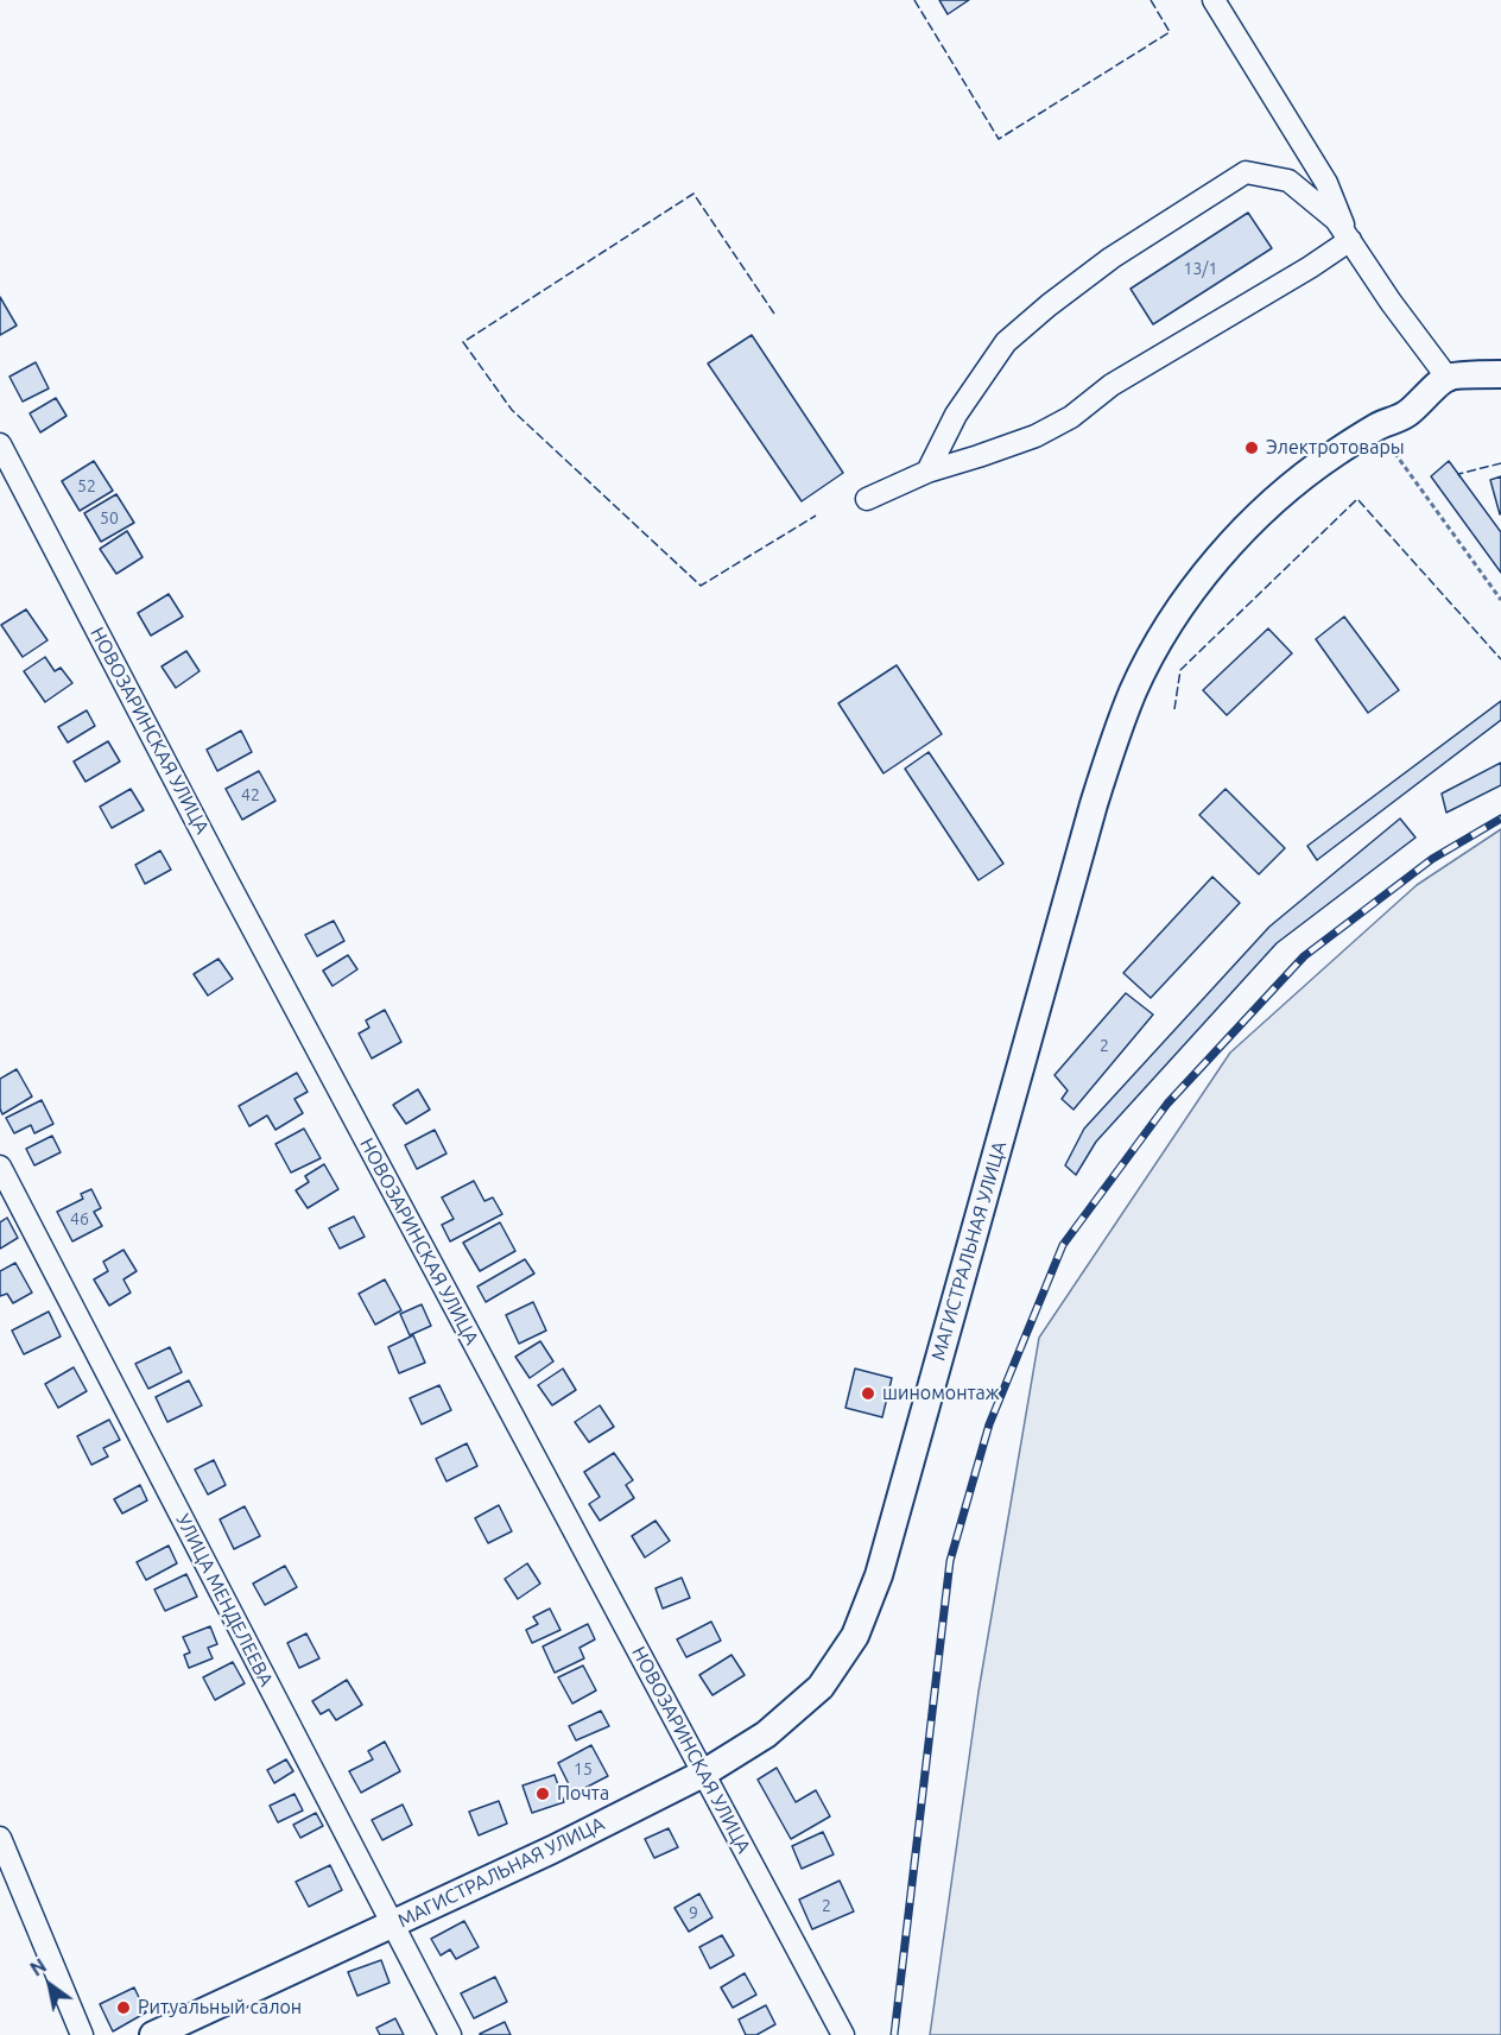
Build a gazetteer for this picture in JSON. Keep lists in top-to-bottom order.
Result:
{
  "streets": {
    "main road": ["МАГИСТРАЛЬНАЯ УЛИЦА"],
    "street": ["НОВОЗАРИНСКАЯ УЛИЦА", "УЛИЦА МЕНДЕЛЕЕВА"]
  },
  "crossings": [
    ["НОВОЗАРИНСКАЯ УЛИЦА", "МАГИСТРАЛЬНАЯ УЛИЦА"],
    ["МАГИСТРАЛЬНАЯ УЛИЦА", "УЛИЦА МЕНДЕЛЕЕВА"]
  ],
  "places": [
    "Электротовары",
    "шиномонтаж",
    "Почта",
    "Ритуальный салон"
  ],
  "house_numbers": [
    "13/1",
    "52",
    "50",
    "42",
    "2",
    "46",
    "15",
    "2",
    "9"
  ],
  "north": "top left"
}
